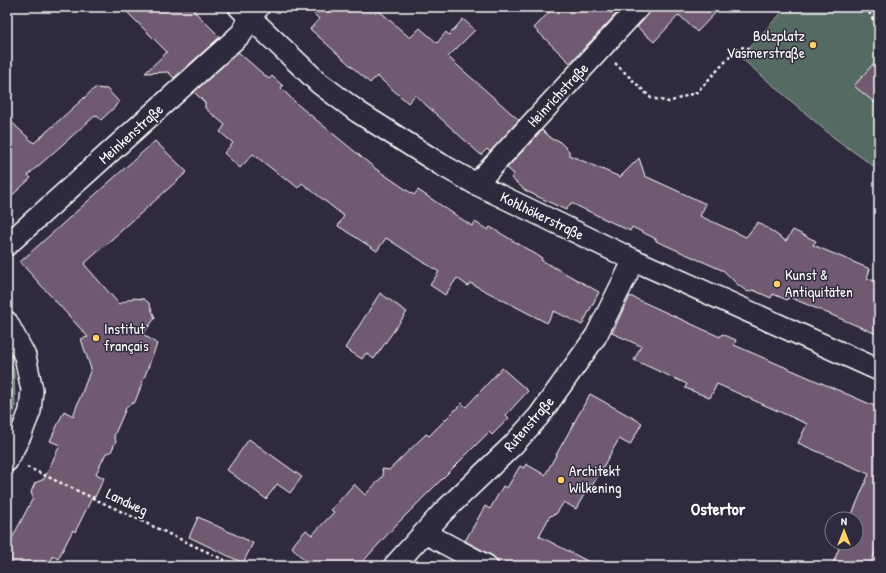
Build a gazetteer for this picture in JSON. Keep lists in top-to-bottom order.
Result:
{
  "streets": {
    "street": [
      "Heinrichstraße",
      "Meinkenstraße",
      "Kohlhökerstraße",
      "Rutenstraße"
    ],
    "path": ["Landweg"]
  },
  "crossings": [
    ["Heinrichstraße", "Kohlhökerstraße"],
    ["Meinkenstraße", "Kohlhökerstraße"],
    ["Kohlhökerstraße", "Rutenstraße"]
  ],
  "districts": ["Ostertor"],
  "places": [
    "Bolzplatz Vasmerstraße",
    "Kunst & Antiquitäten",
    "Institut français",
    "Architekt Wilkening"
  ],
  "north": "top"
}
